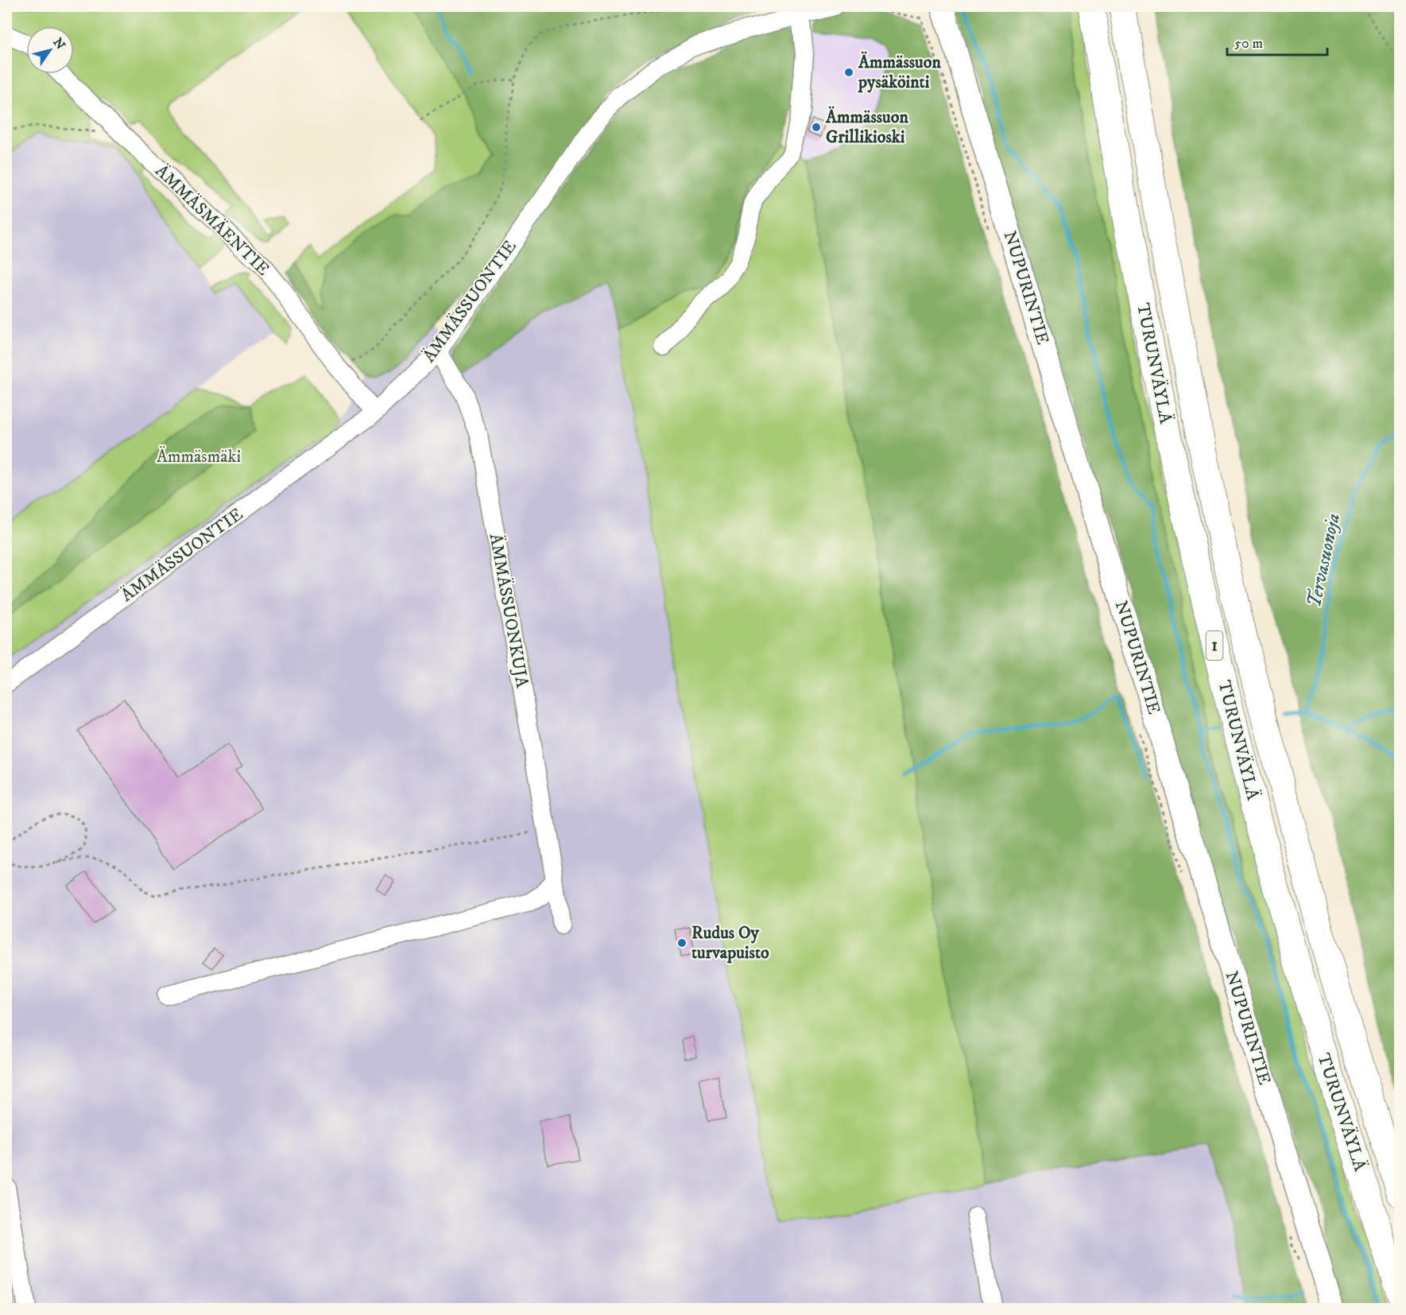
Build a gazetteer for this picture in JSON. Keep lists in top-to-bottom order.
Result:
{
  "streets": {
    "highway": ["TURUNVÄYLÄ", "1"],
    "main road": ["NUPURINTIE"],
    "street": ["ÄMMÄSMÄENTIE", "ÄMMÄSSUONTIE", "ÄMMÄSSUONKUJA"]
  },
  "crossings": [
    ["ÄMMÄSMÄENTIE", "ÄMMÄSSUONTIE"],
    ["ÄMMÄSSUONTIE", "ÄMMÄSSUONKUJA"]
  ],
  "water": ["Tervasuonoja"],
  "parks": ["Ämmäsmäki"],
  "places": ["Ämmässuon pysäköinti", "Ämmässuon Grillikioski", "Rudus Oy turvapuisto"],
  "scale_bar": "50 m",
  "north": "top right"
}
